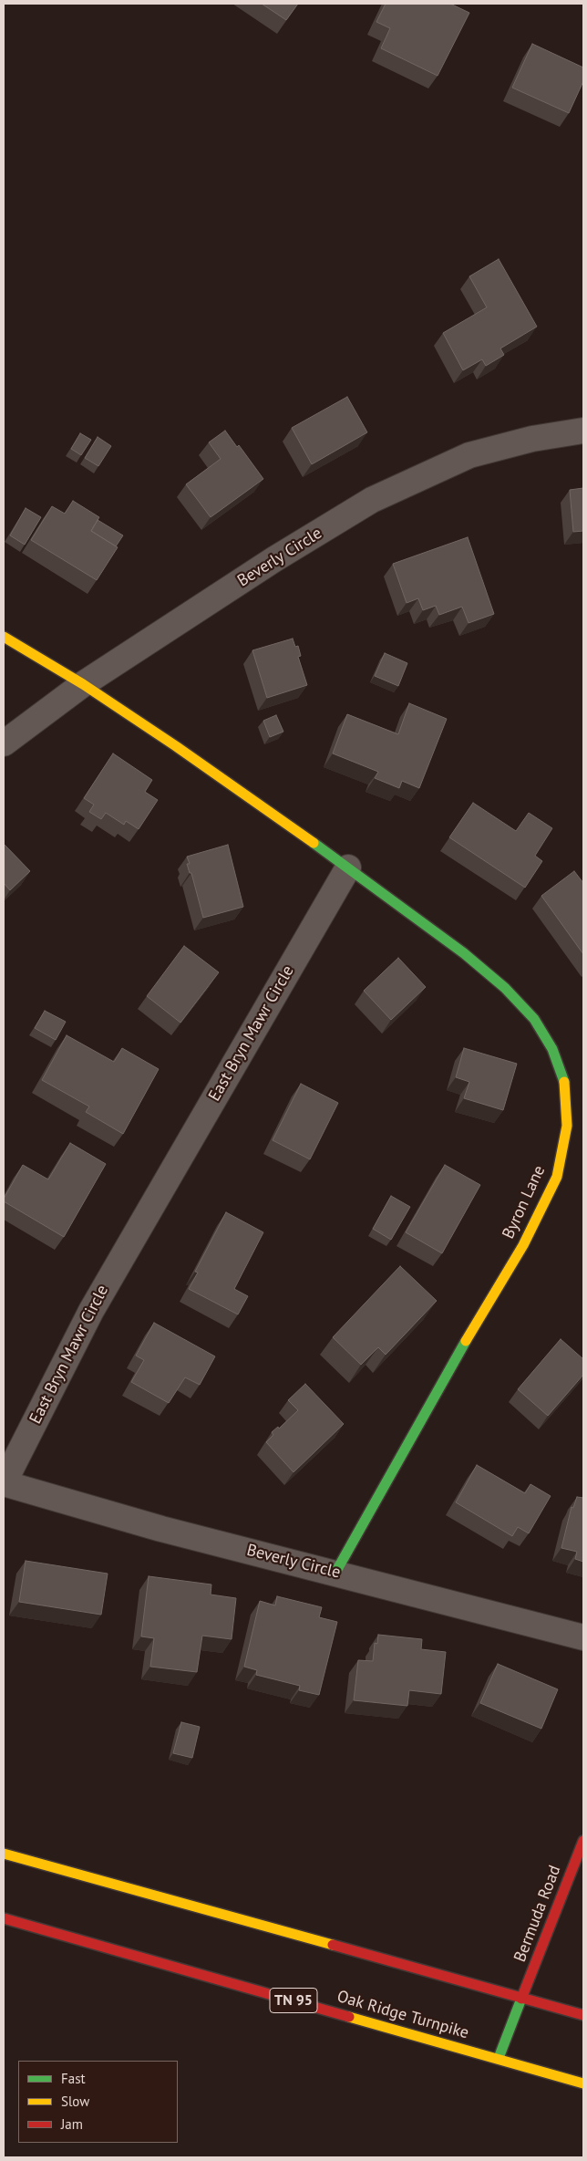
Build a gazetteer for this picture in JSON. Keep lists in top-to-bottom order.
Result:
{
  "streets": {
    "main road": [
      "Byron Lane",
      "Bermuda Road",
      "TN 95",
      "Oak Ridge Turnpike"
    ],
    "street": ["Beverly Circle", "East Bryn Mawr Circle"]
  },
  "crossings": [
    ["Beverly Circle", "East Bryn Mawr Circle"],
    ["Beverly Circle", "Byron Lane"],
    ["East Bryn Mawr Circle", "Byron Lane"],
    ["Bermuda Road", "Oak Ridge Turnpike"]
  ],
  "legend": ["Fast", "Slow", "Jam"]
}
